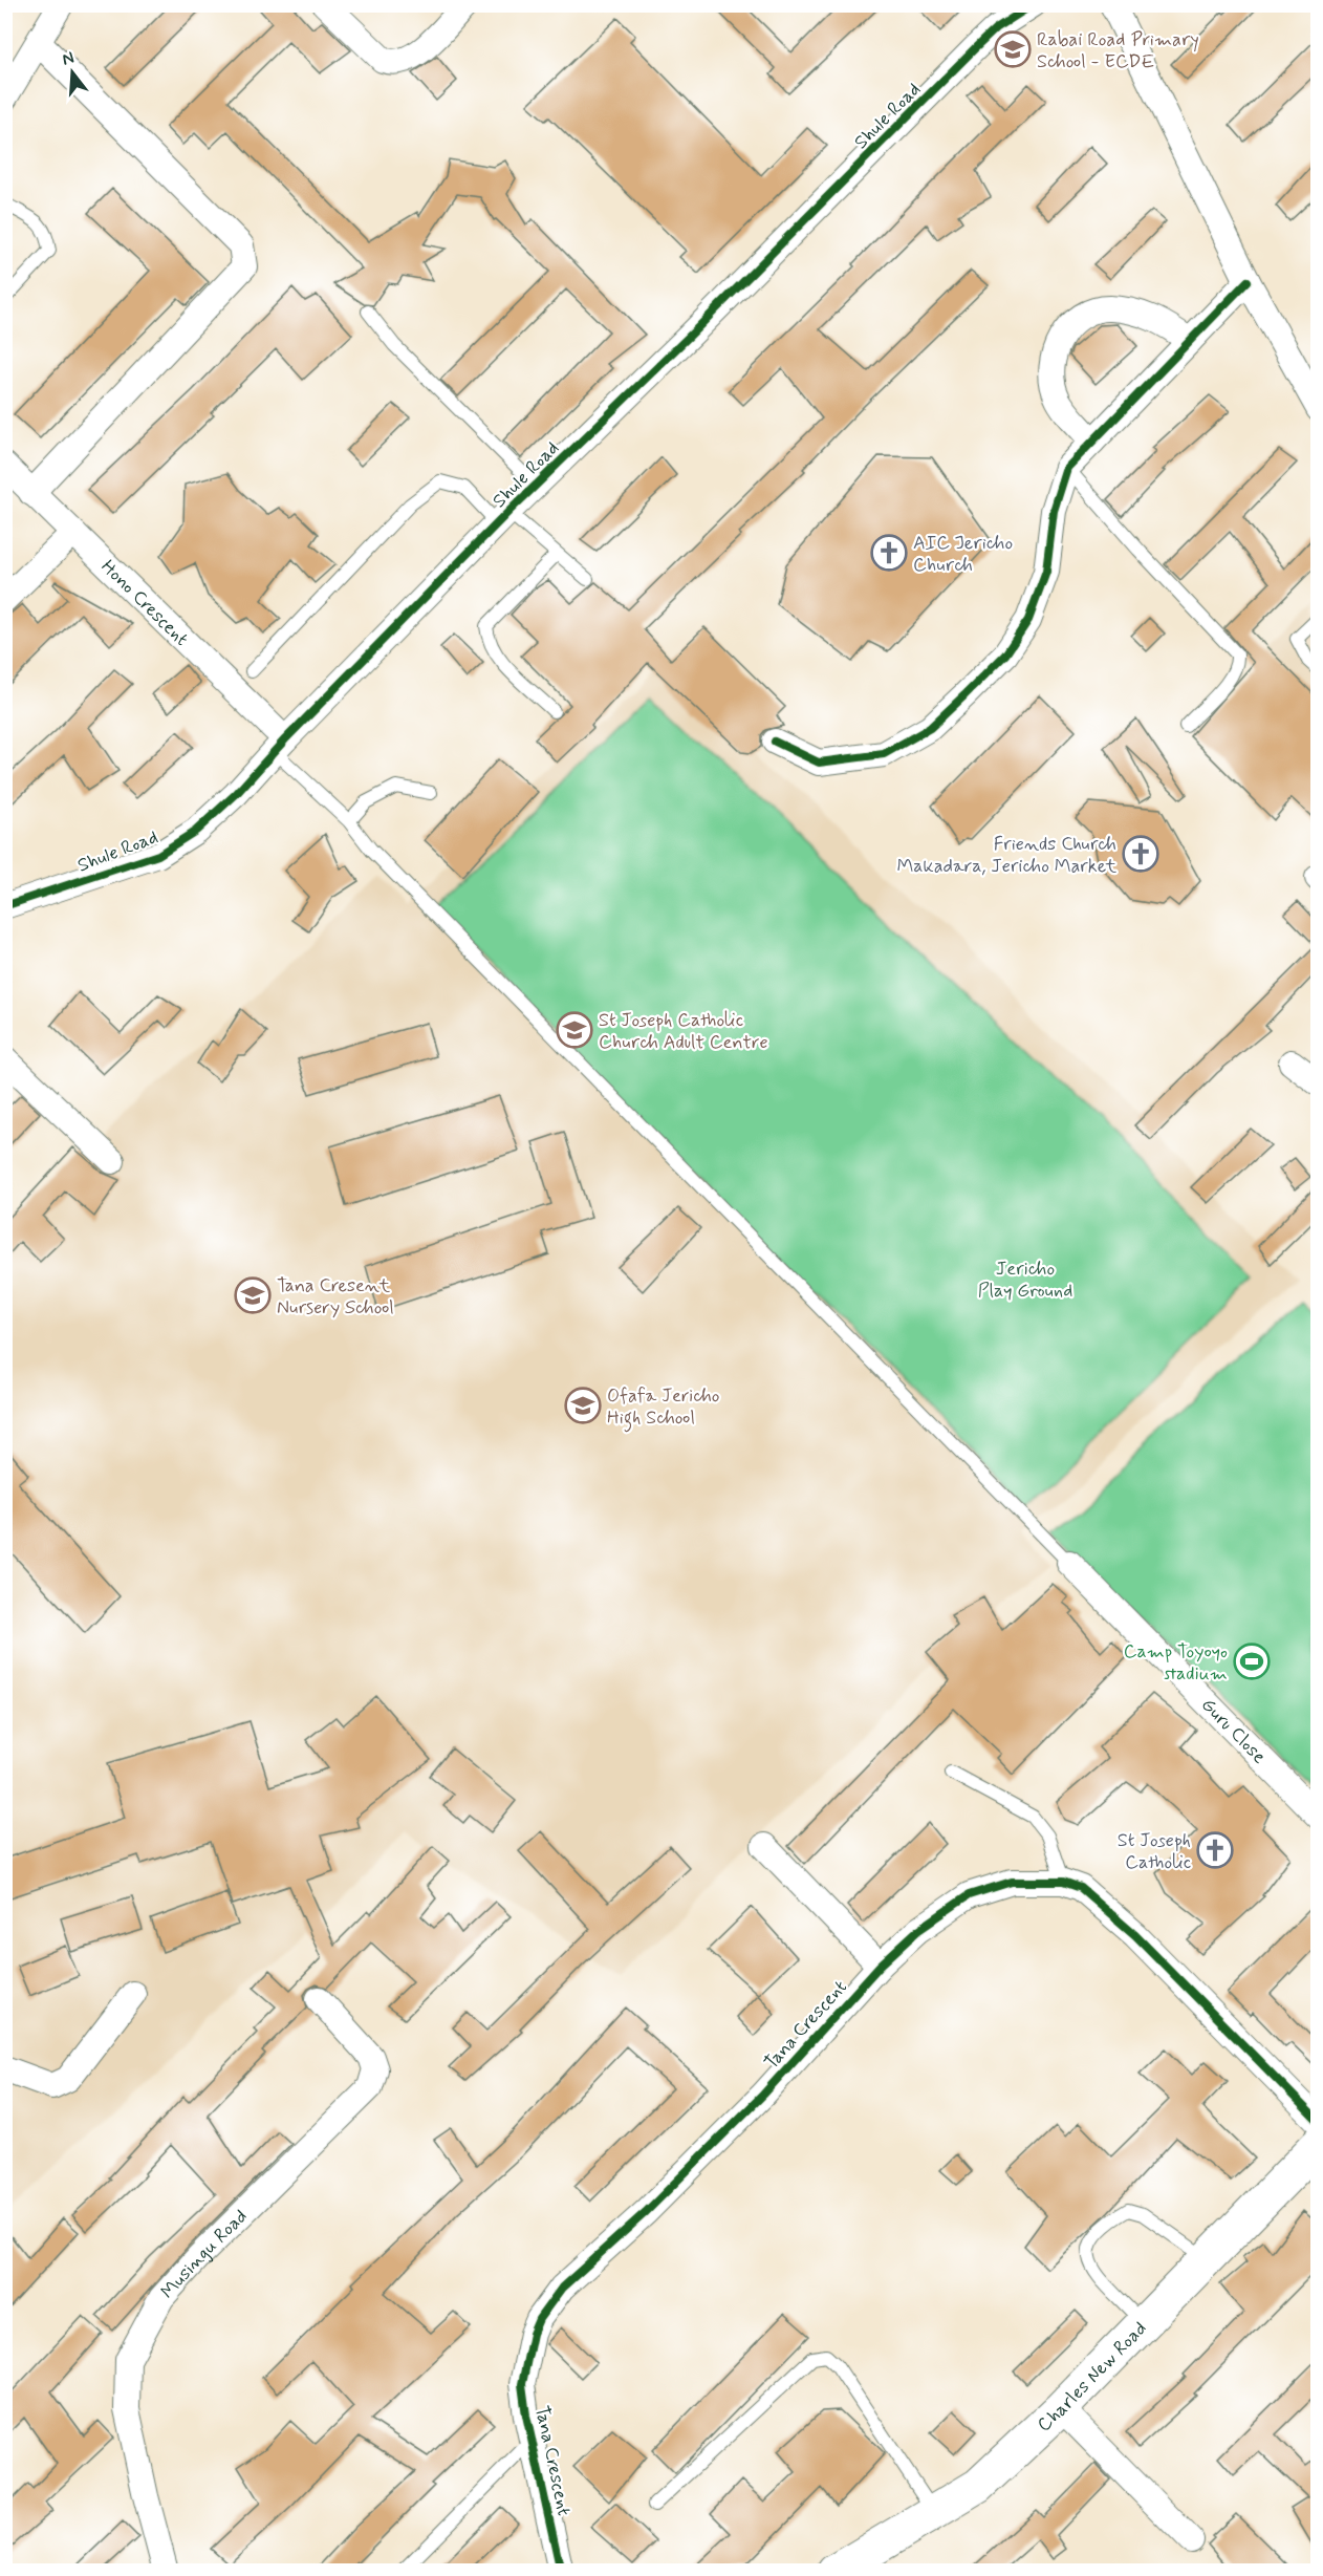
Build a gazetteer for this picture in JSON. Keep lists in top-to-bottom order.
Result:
{
  "streets": {
    "street": [
      "Shule Road",
      "Hono Crescent",
      "Guru Close",
      "Tana Crescent",
      "Musingu Road",
      "Charles New Road"
    ]
  },
  "crossings": [
    ["Shule Road", "Hono Crescent"]
  ],
  "parks": ["Jericho Play Ground"],
  "places": {
    "school or university": [
      "Rabai Road Primary School - ECDE",
      "St Joseph Catholic Church Adult Centre",
      "Tana Cresent Nursery School",
      "Ofafa Jericho High School"
    ],
    "church": ["AIC Jericho Church", "Friends Church Makadara, Jericho Market", "St Joseph Catholic"],
    "sports": ["Camp Toyoyo stadium"]
  },
  "north": "top"
}
